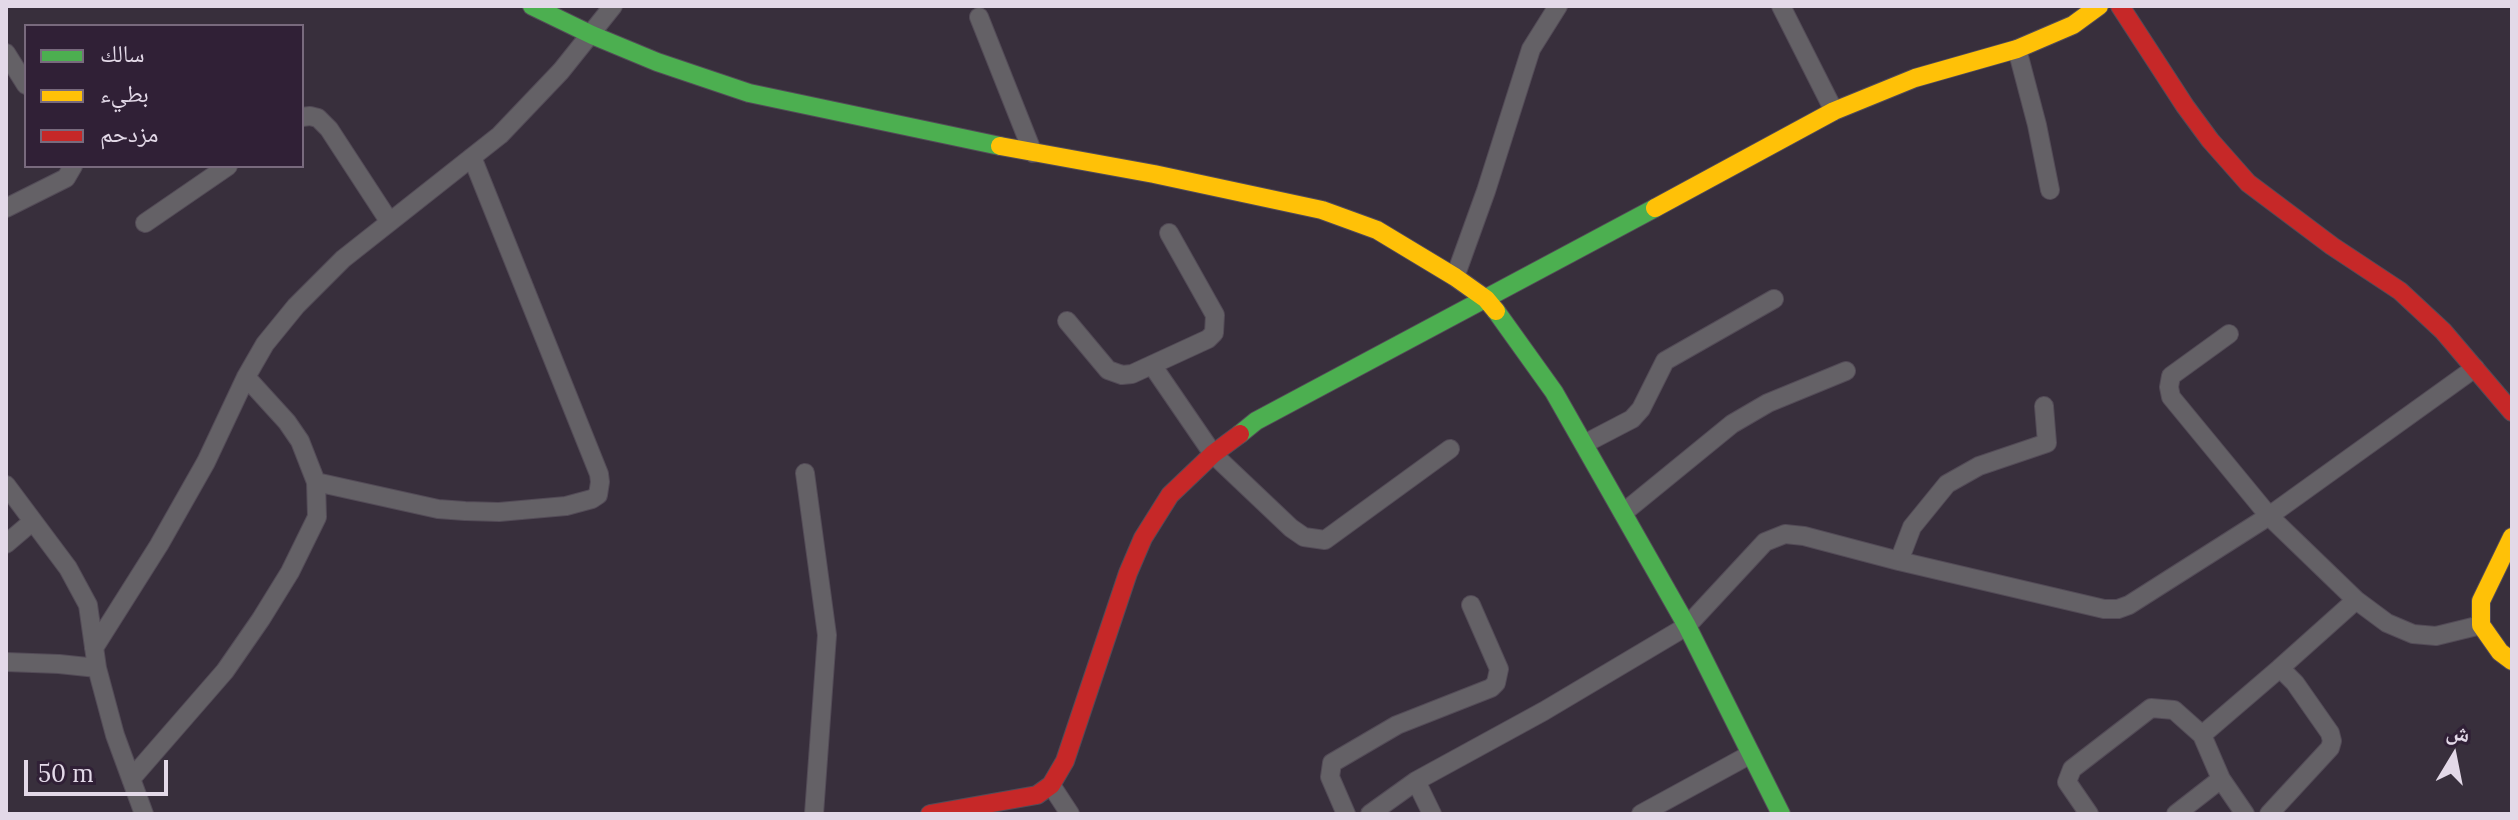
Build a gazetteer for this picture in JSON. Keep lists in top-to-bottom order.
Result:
{
  "legend": ["سالك", "بطيء", "مزدحم"],
  "scale_bar": "50 m",
  "north": "top"
}
